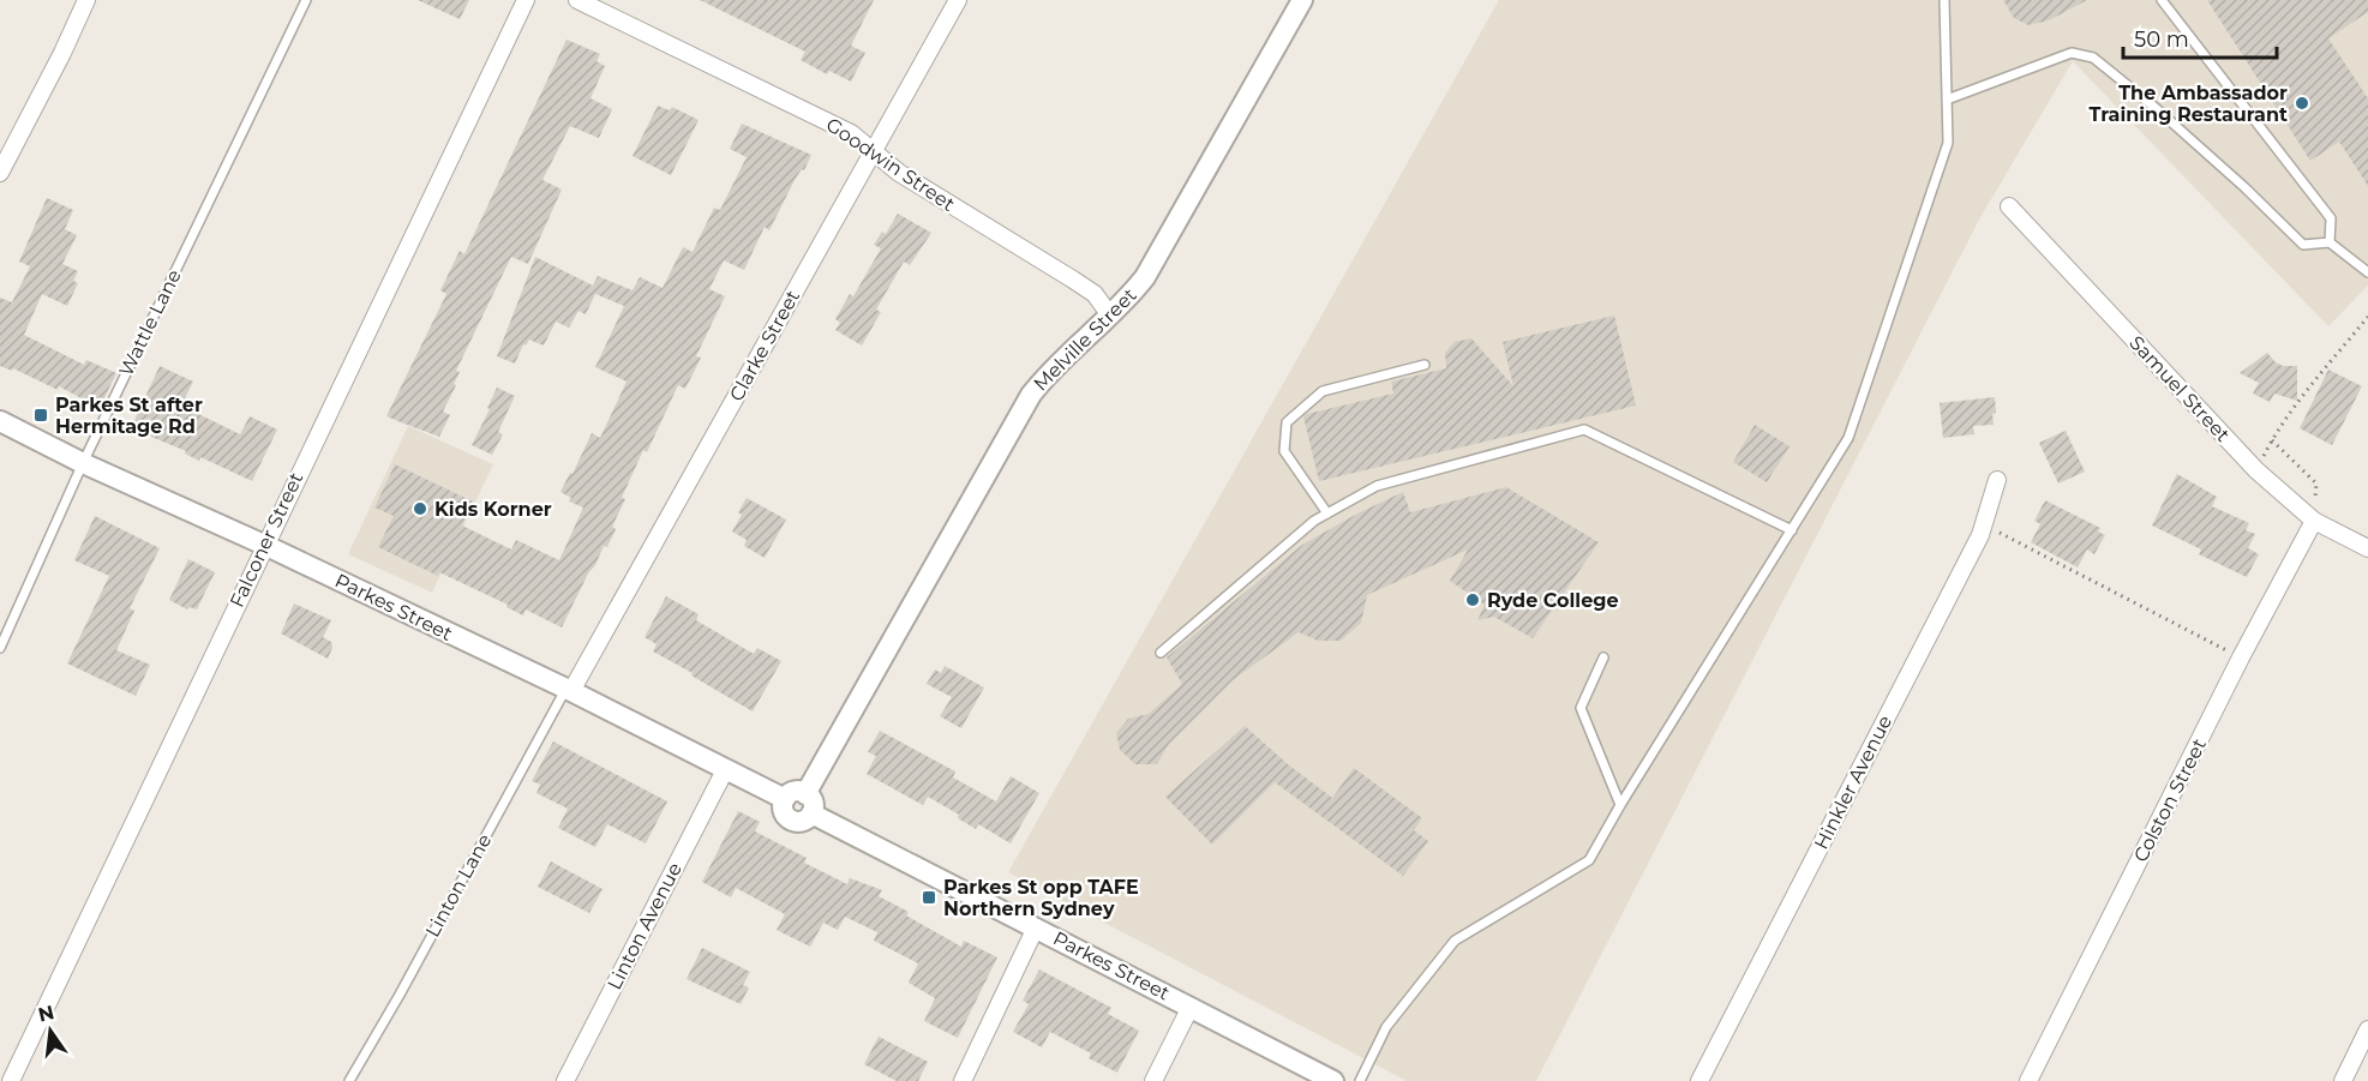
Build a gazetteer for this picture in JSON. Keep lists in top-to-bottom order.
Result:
{
  "streets": {
    "street": [
      "Goodwin Street",
      "Melville Street",
      "Clarke Street",
      "Samuel Street",
      "Falconer Street",
      "Parkes Street",
      "Hinkler Avenue",
      "Colston Street",
      "Linton Avenue"
    ],
    "lane": ["Wattle Lane", "Linton Lane"]
  },
  "crossings": [
    ["Goodwin Street", "Melville Street"],
    ["Goodwin Street", "Clarke Street"],
    ["Wattle Lane", "Parkes Street"],
    ["Melville Street", "Parkes Street"],
    ["Clarke Street", "Parkes Street"],
    ["Clarke Street", "Linton Lane"],
    ["Samuel Street", "Colston Street"],
    ["Falconer Street", "Parkes Street"],
    ["Parkes Street", "Linton Lane"],
    ["Parkes Street", "Linton Avenue"]
  ],
  "places": {
    "other": ["The Ambassador Training Restaurant", "Kids Korner", "Ryde College"],
    "transit": ["Parkes St after Hermitage Rd", "Parkes St opp TAFE Northern Sydney"]
  },
  "scale_bar": "50 m",
  "north": "top"
}
